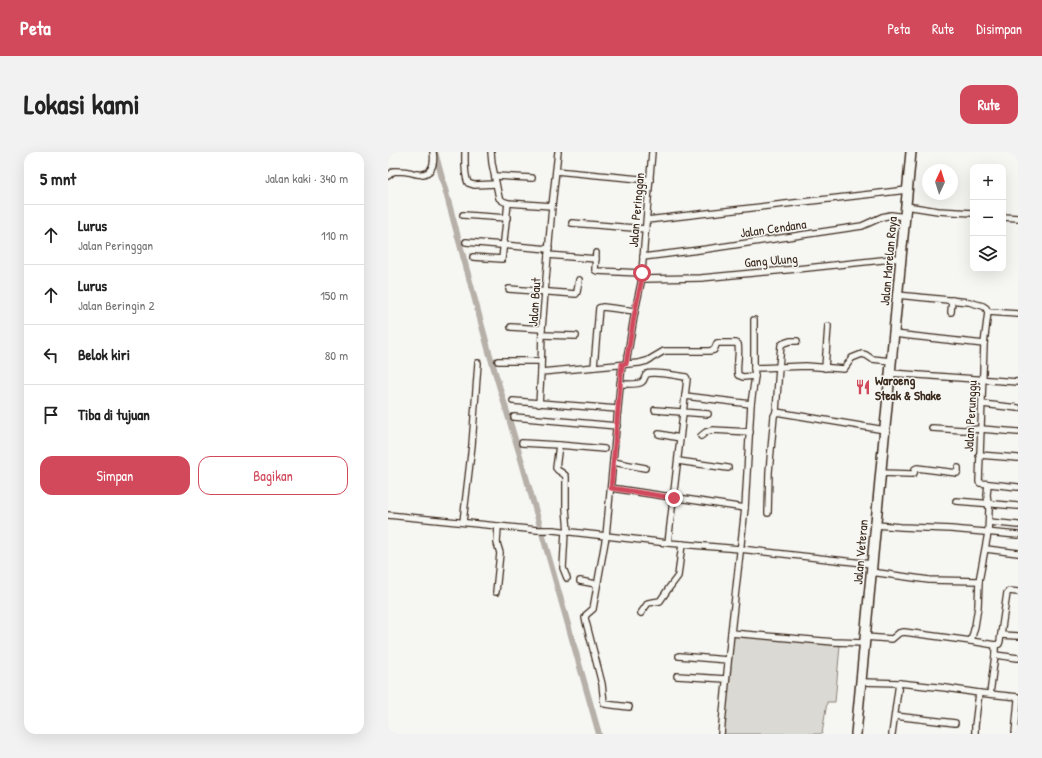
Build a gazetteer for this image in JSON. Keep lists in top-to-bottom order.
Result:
{
  "streets": {
    "main road": ["Jalan Marelan Raya", "Jalan Veteran"],
    "street": [
      "Jalan Peringgan",
      "Jalan Cendana",
      "Gang Ulung",
      "Jalan Baut",
      "Jalan Perunggu"
    ]
  },
  "crossings": [
    ["Jalan Peringgan", "Jalan Cendana"],
    ["Jalan Peringgan", "Gang Ulung"],
    ["Jalan Cendana", "Jalan Marelan Raya"],
    ["Gang Ulung", "Jalan Marelan Raya"],
    ["Gang Ulung", "Jalan Baut"],
    ["Jalan Marelan Raya", "Jalan Veteran"]
  ],
  "places": {
    "restaurant": ["Waroeng Steak & Shake"]
  },
  "north": "top",
  "page": {
    "header": "Peta",
    "nav": ["Peta", "Rute", "Disimpan"],
    "title": "Lokasi kami",
    "buttons": [
      "Rute",
      ["Simpan", "Bagikan"]
    ],
    "heading": ["5 mnt", "Jalan kaki · 340 m"],
    "map_buttons": ["+", "−"],
    "list": [
      ["Lurus", "Jalan Peringgan", "110 m"],
      ["Lurus", "Jalan Beringin 2", "150 m"],
      ["Belok kiri", "80 m"],
      "Tiba di tujuan"
    ]
  }
}
